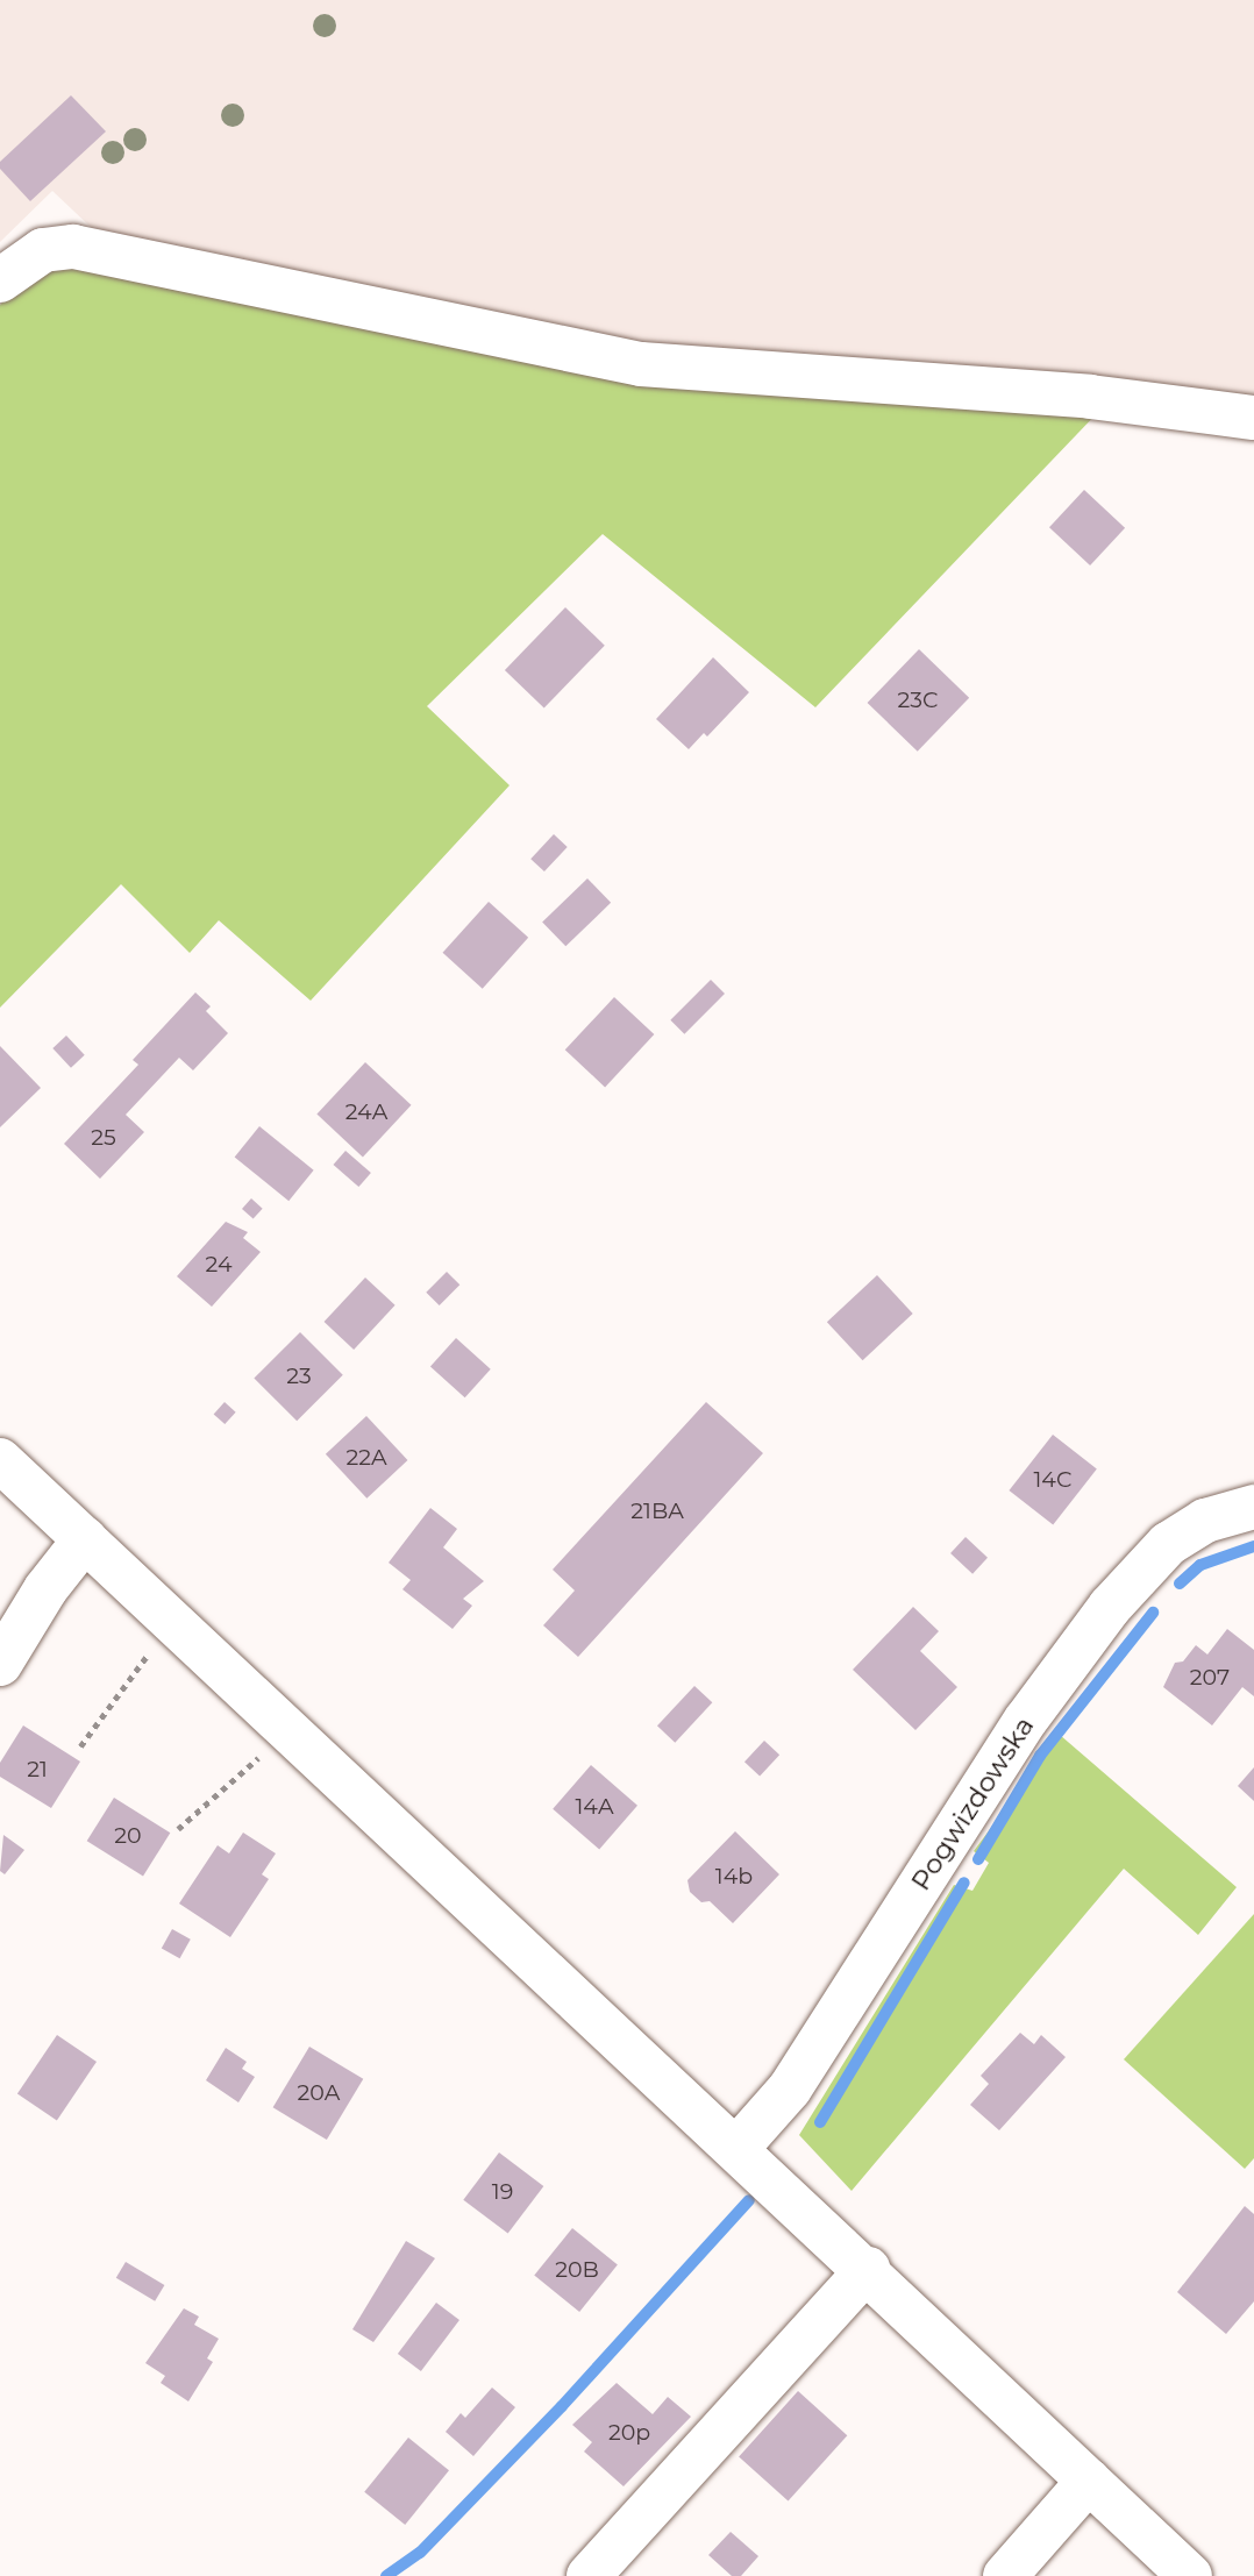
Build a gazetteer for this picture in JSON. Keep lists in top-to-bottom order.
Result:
{
  "streets": {
    "street": ["Pogwizdowska"]
  },
  "house_numbers": [
    "23C",
    "24A",
    "25",
    "24",
    "23",
    "22A",
    "14C",
    "21BA",
    "207",
    "21",
    "14A",
    "20",
    "14b",
    "20A",
    "19",
    "20B",
    "20p"
  ]
}
